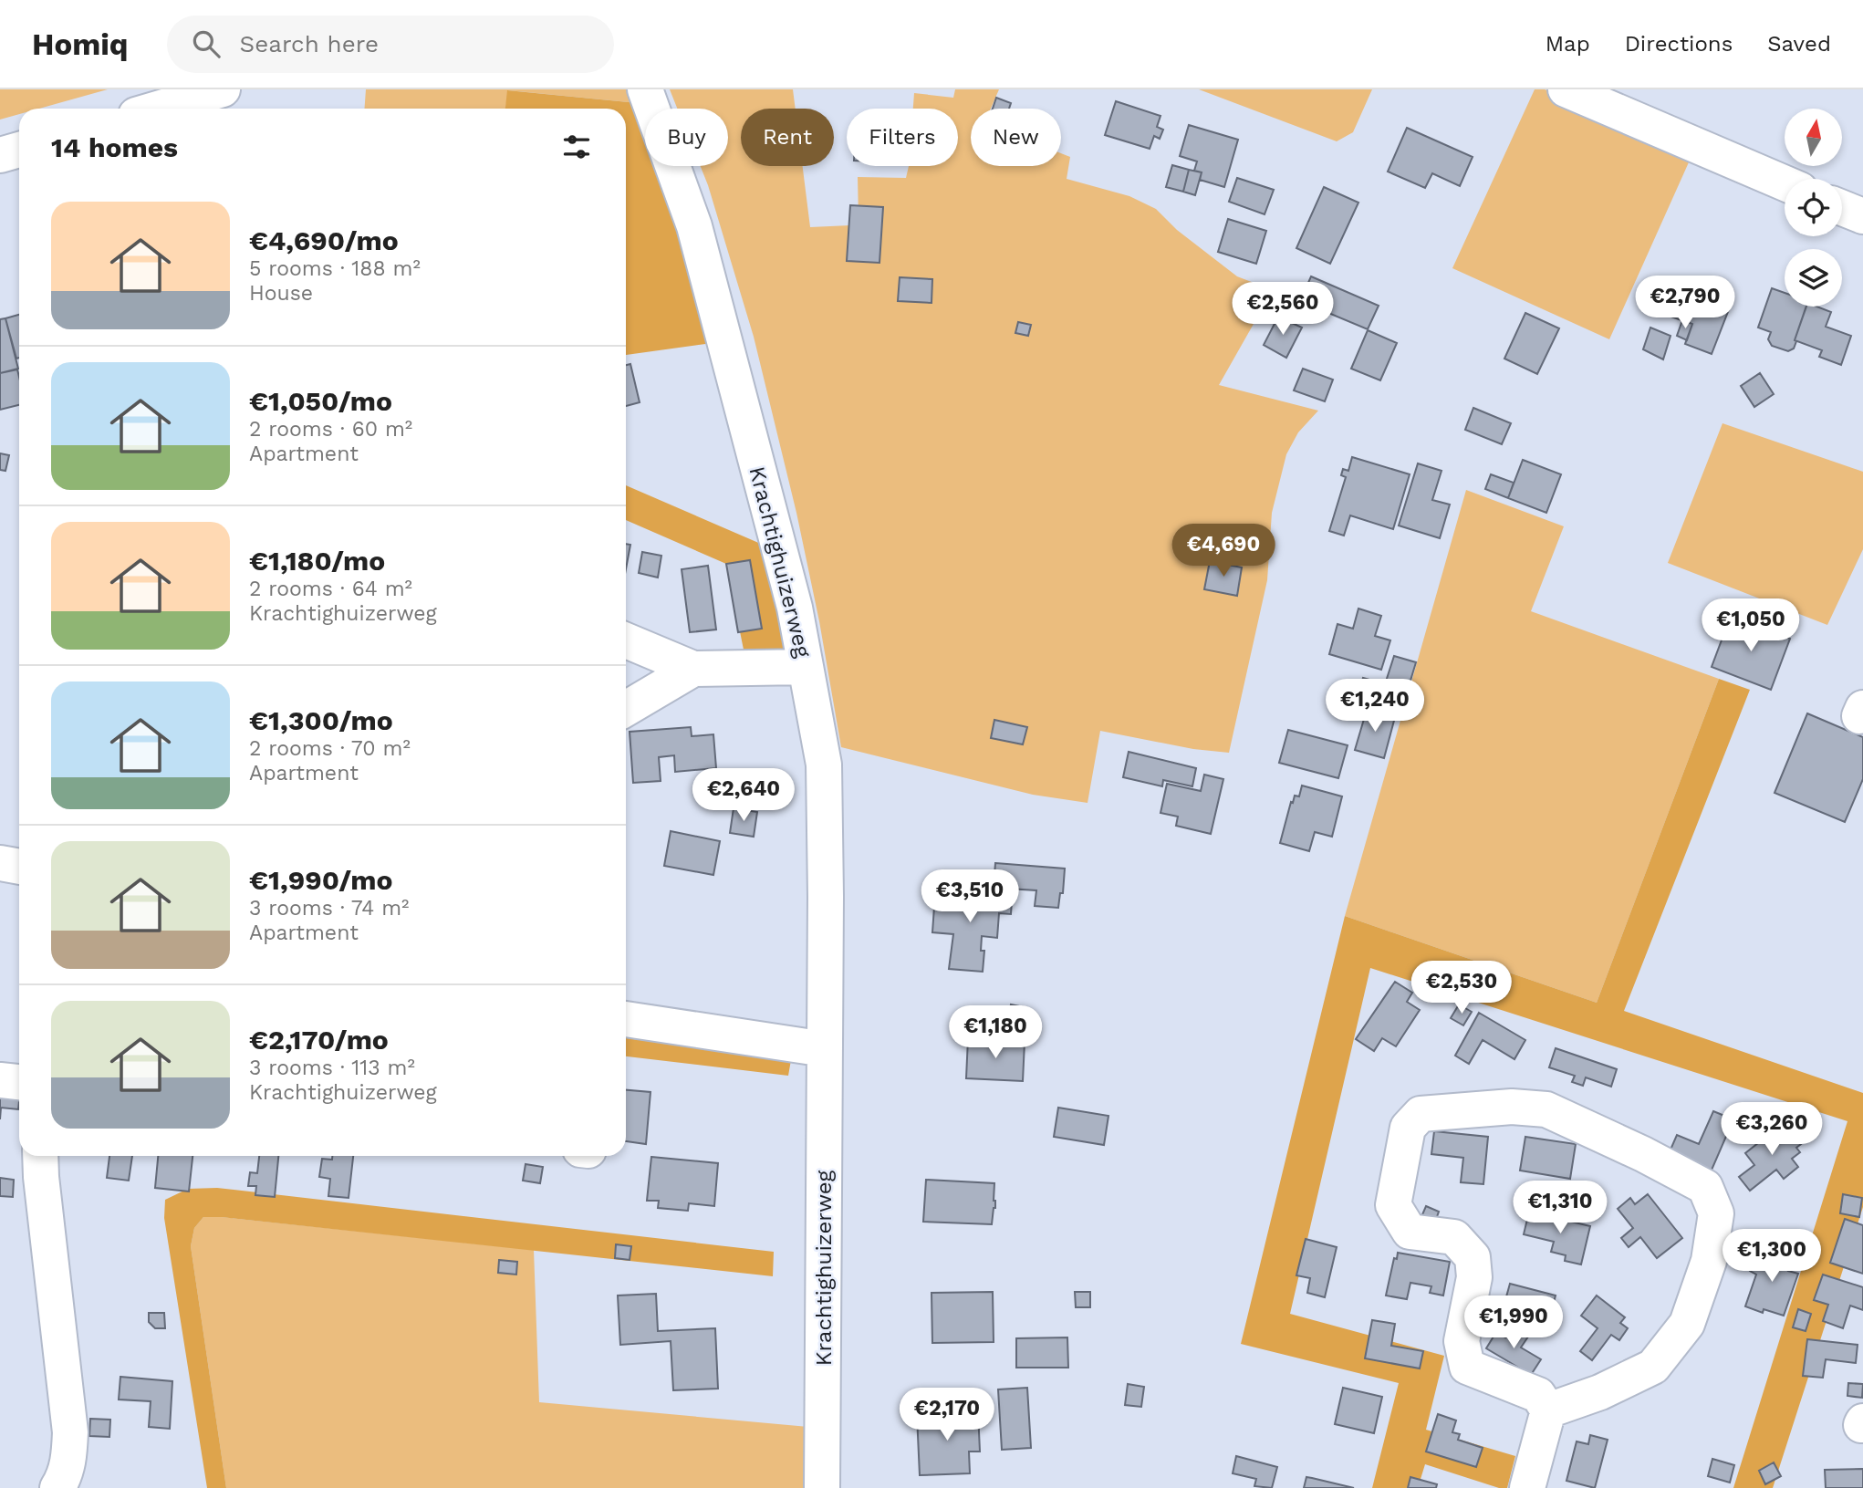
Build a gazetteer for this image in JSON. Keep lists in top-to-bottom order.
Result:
{
  "streets": {
    "street": ["Krachtighuizerweg"]
  },
  "north": "top",
  "page": {
    "header": "Homiq",
    "search": "Search here",
    "nav": ["Map", "Directions", "Saved"],
    "chip": [
      "Buy",
      "Rent",
      "Filters",
      "New"
    ],
    "heading": "14 homes",
    "list": [
      {
        "name": "€4,690/mo",
        "note": "5 rooms · 188 m² · House"
      },
      {
        "name": "€1,050/mo",
        "note": "2 rooms · 60 m² · Apartment"
      },
      {
        "name": "€1,180/mo",
        "note": "2 rooms · 64 m² · Krachtighuizerweg"
      },
      {
        "name": "€1,300/mo",
        "note": "2 rooms · 70 m² · Apartment"
      },
      {
        "name": "€1,990/mo",
        "note": "3 rooms · 74 m² · Apartment"
      },
      {
        "name": "€2,170/mo",
        "note": "3 rooms · 113 m² · Krachtighuizerweg"
      }
    ],
    "price": [
      "€2,790",
      "€2,560",
      "€4,690",
      "€1,050",
      "€1,240",
      "€2,640",
      "€3,510",
      "€2,530",
      "€1,180",
      "€3,260",
      "€1,310",
      "€1,300",
      "€1,990",
      "€2,170"
    ]
  }
}
